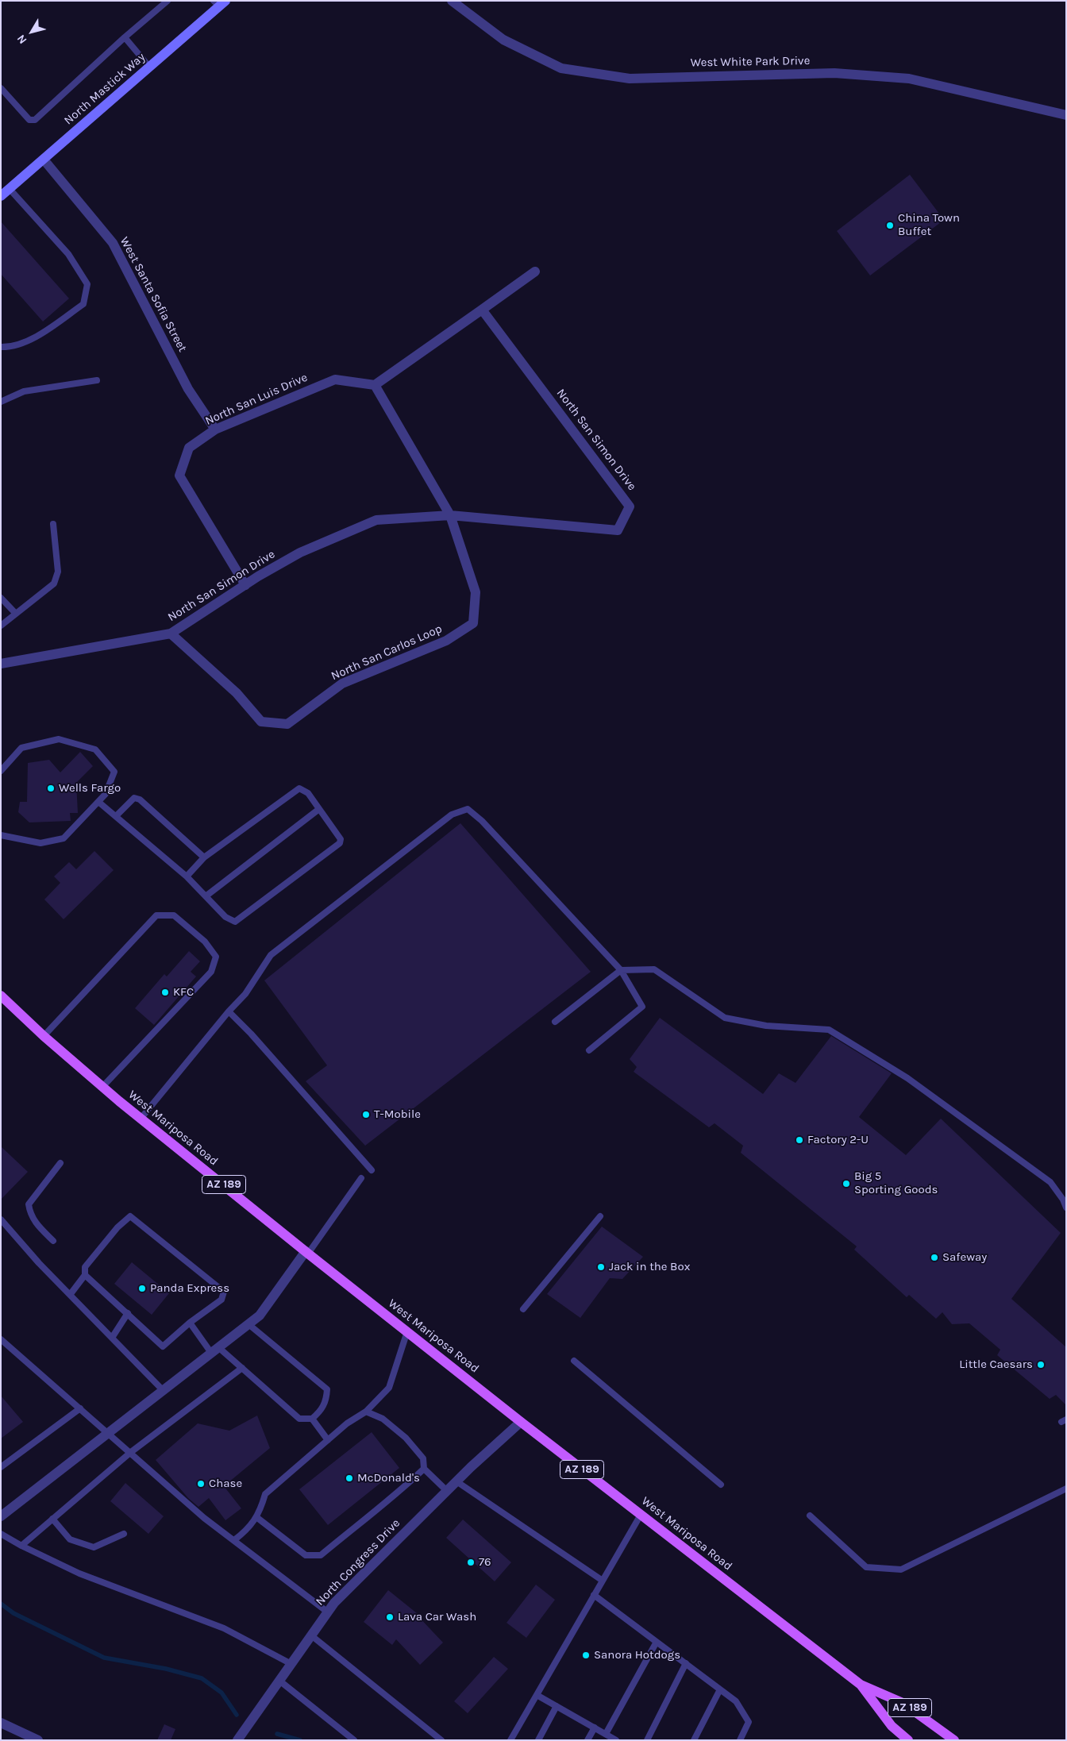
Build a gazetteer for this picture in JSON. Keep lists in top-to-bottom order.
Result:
{
  "streets": {
    "main road": ["West Mariposa Road", "AZ 189"],
    "street": [
      "West White Park Drive",
      "North Mastick Way",
      "West Santa Sofia Street",
      "North San Luis Drive",
      "North San Simon Drive",
      "North San Carlos Loop",
      "North Congress Drive"
    ]
  },
  "crossings": [
    ["North Mastick Way", "West Santa Sofia Street"],
    ["West Santa Sofia Street", "North San Luis Drive"],
    ["North San Luis Drive", "North San Simon Drive"],
    ["North San Simon Drive", "North San Carlos Loop"],
    ["West Mariposa Road", "North Congress Drive"]
  ],
  "places": [
    "China Town Buffet",
    "Wells Fargo",
    "KFC",
    "T-Mobile",
    "Factory 2-U",
    "Big 5 Sporting Goods",
    "Safeway",
    "Jack in the Box",
    "Panda Express",
    "Little Caesars",
    "McDonald's",
    "Chase",
    "76",
    "Lava Car Wash",
    "Sanora Hotdogs"
  ],
  "north": "bottom left"
}
